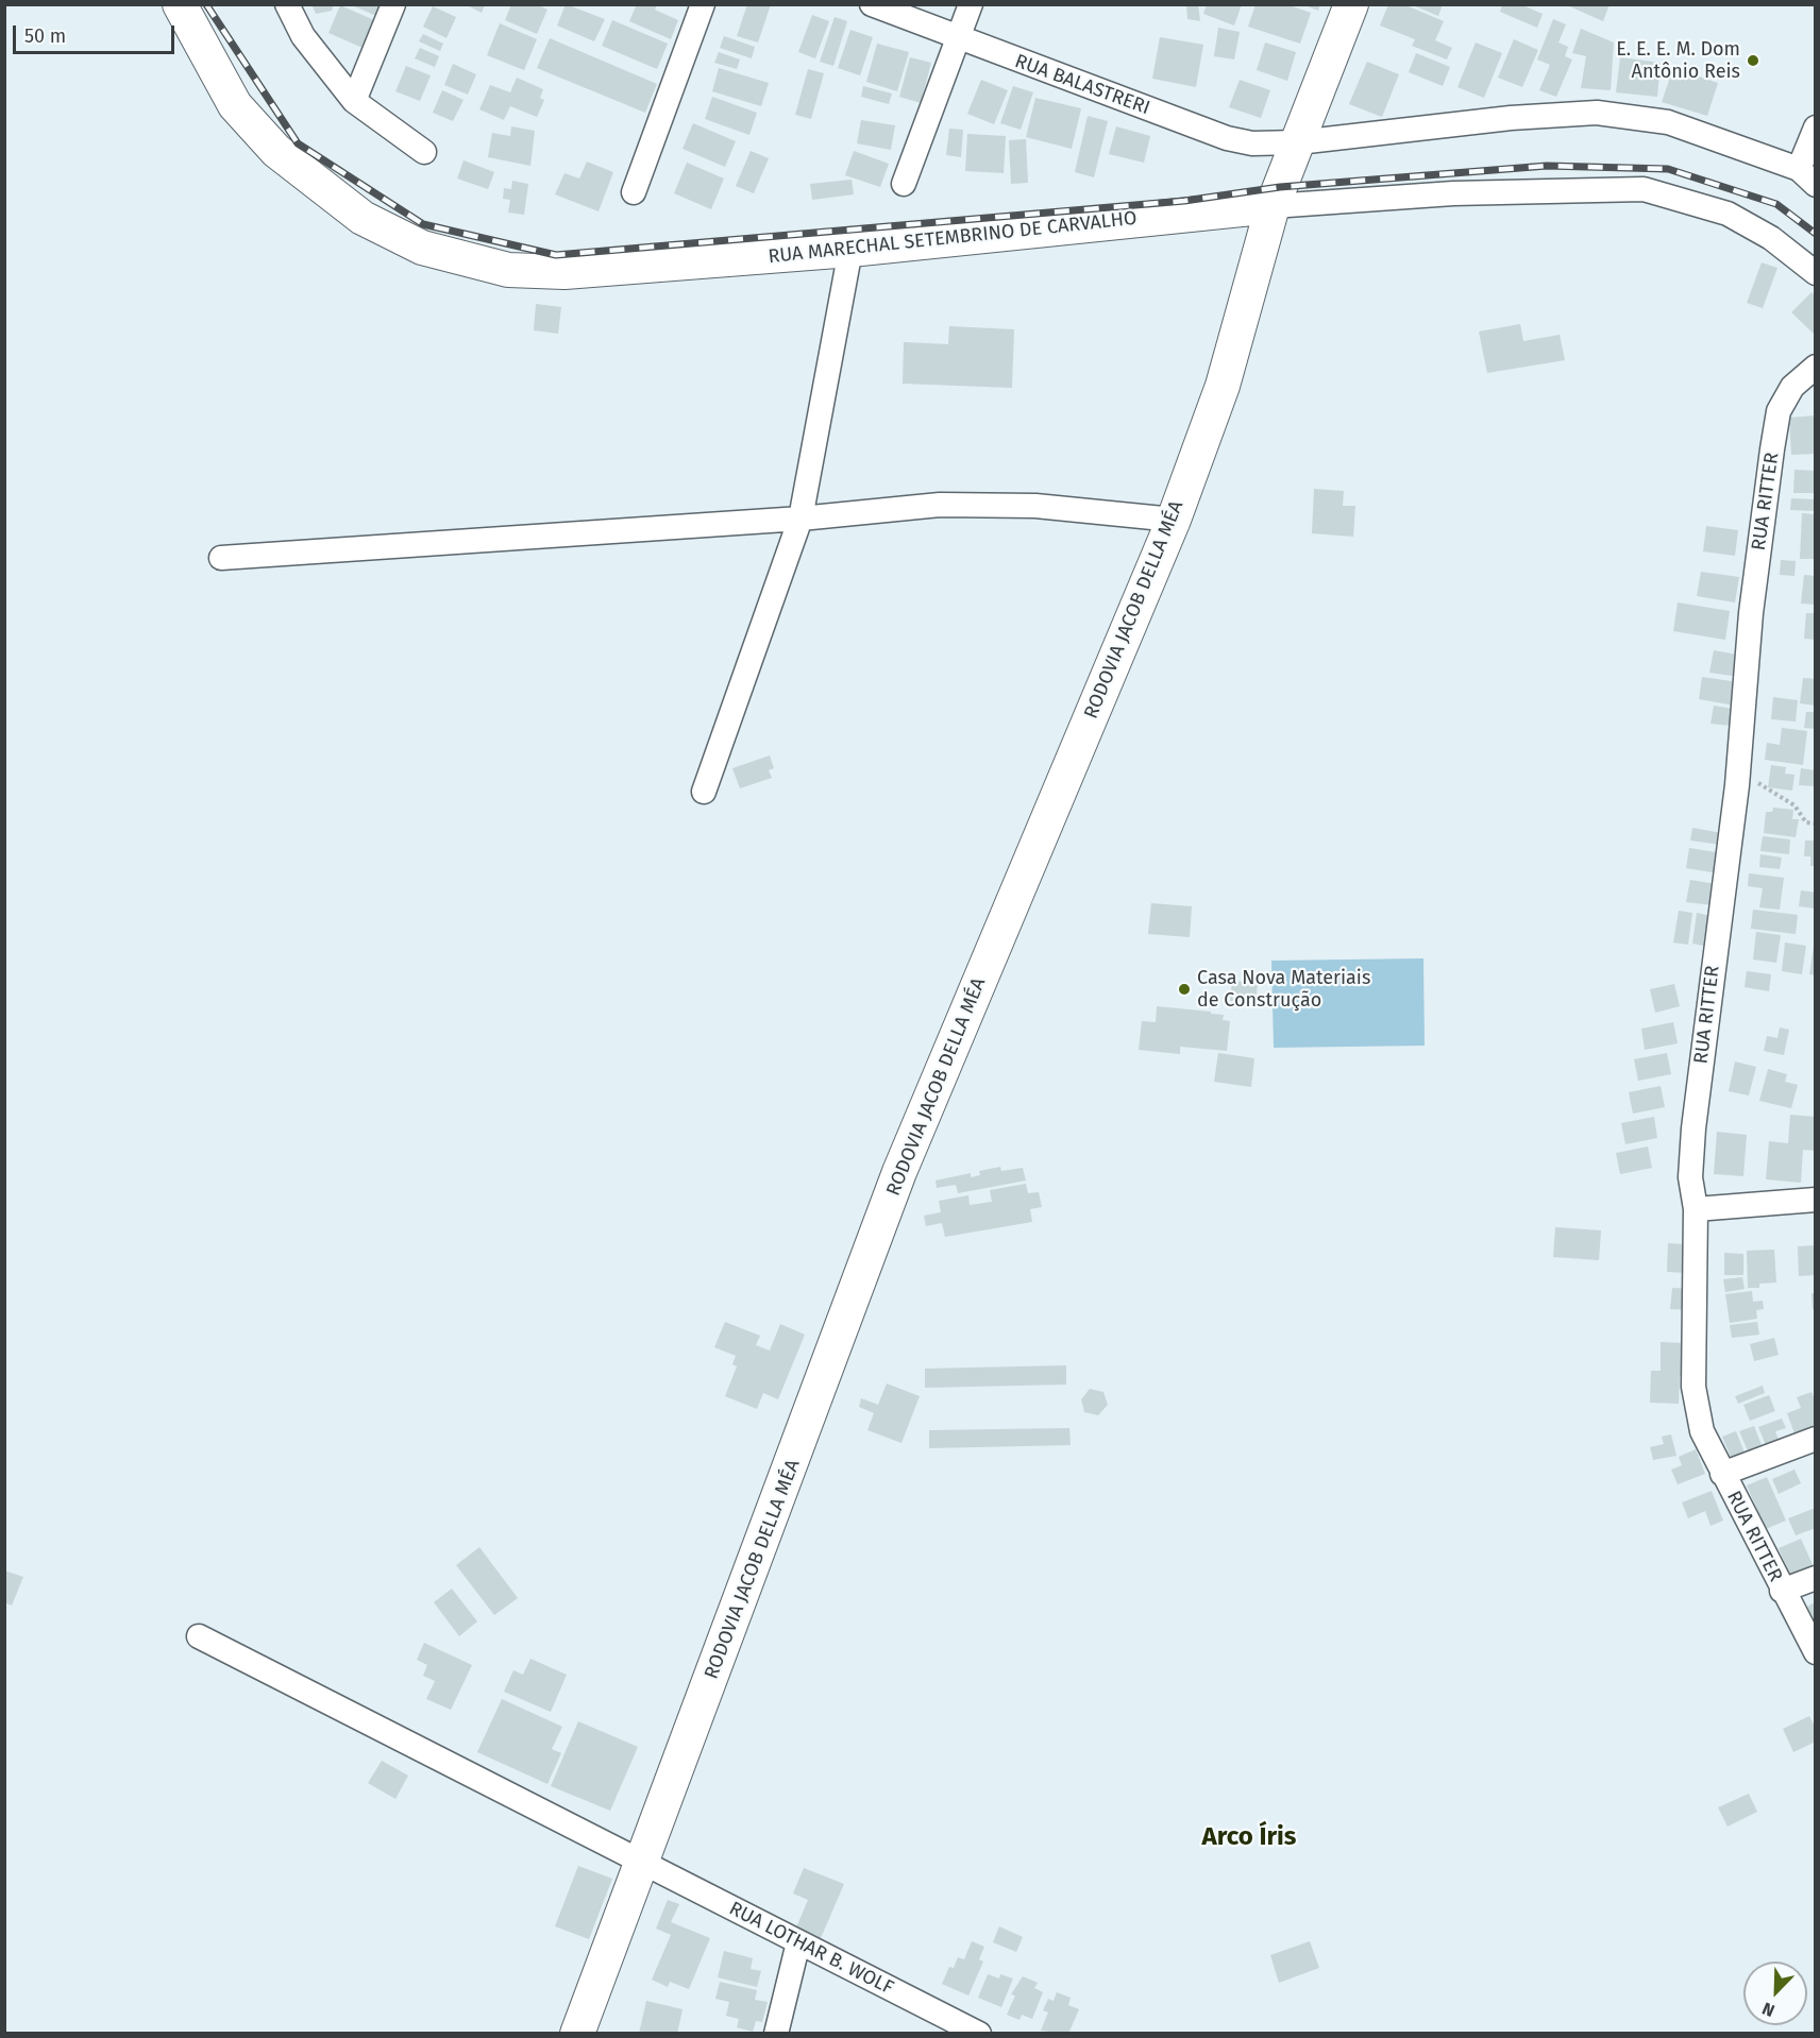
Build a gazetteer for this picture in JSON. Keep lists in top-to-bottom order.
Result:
{
  "streets": {
    "street": [
      "RUA BALASTRERI",
      "RUA MARECHAL SETEMBRINO DE CARVALHO",
      "RUA RITTER",
      "RODOVIA JACOB DELLA MÉA",
      "RUA LOTHAR B. WOLF"
    ]
  },
  "crossings": [
    ["RUA BALASTRERI", "RODOVIA JACOB DELLA MÉA"],
    ["RUA MARECHAL SETEMBRINO DE CARVALHO", "RODOVIA JACOB DELLA MÉA"],
    ["RODOVIA JACOB DELLA MÉA", "RUA LOTHAR B. WOLF"]
  ],
  "districts": ["Arco Íris"],
  "places": ["E. E. E. M. Dom Antônio Reis", "Casa Nova Materiais de Construção"],
  "scale_bar": "50 m",
  "north": "bottom left"
}
